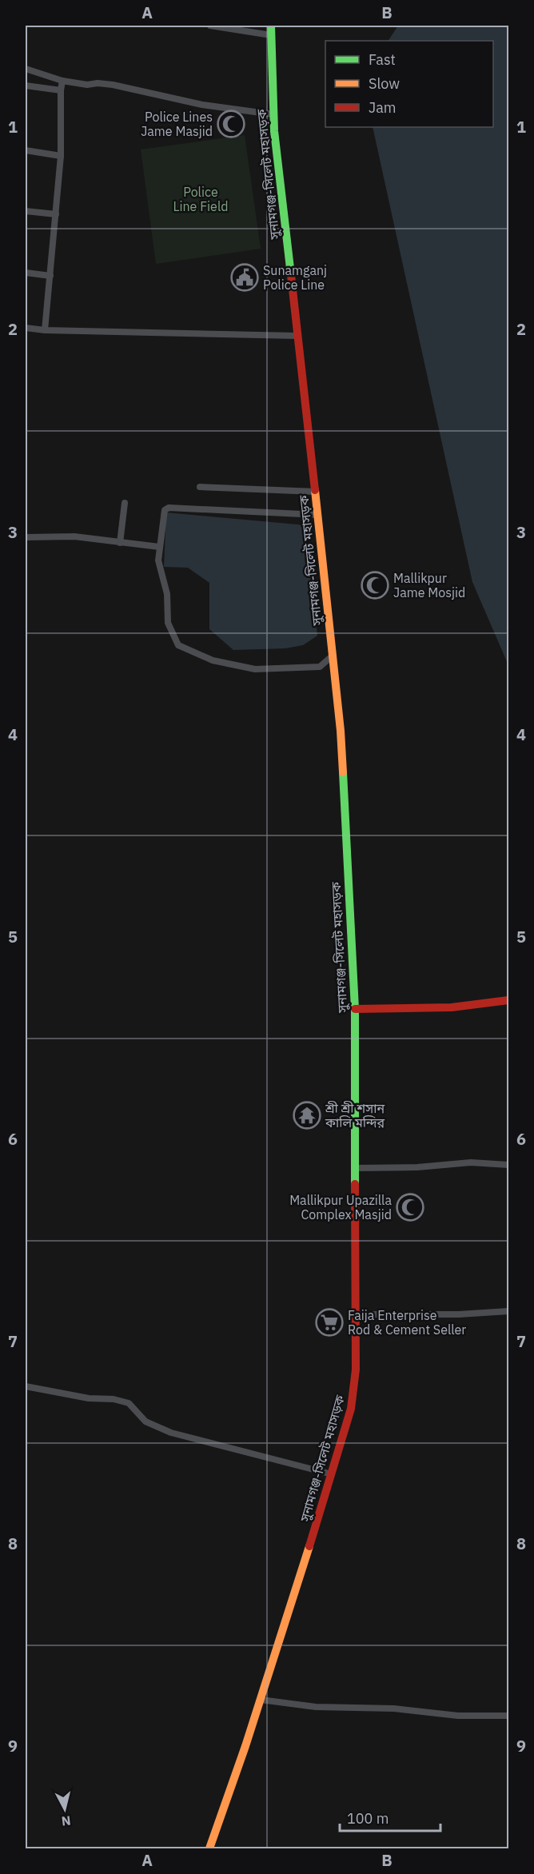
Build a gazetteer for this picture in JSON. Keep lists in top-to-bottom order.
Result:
{
  "streets": {
    "main road": ["সুনামগঞ্জ-সিলেট মহাসড়ক"]
  },
  "parks": ["Police Line Field"],
  "places": {
    "mosque": ["Police Lines Jame Masjid", "Mallikpur Jame Mosjid", "Mallikpur Upazilla Complex Masjid"],
    "public building": ["Sunamganj Police Line"],
    "temple": ["শ্রী শ্রী শসান কালি মন্দির"],
    "supermarket": ["Faija Enterprise Rod & Cement Seller"]
  },
  "legend": ["Fast", "Slow", "Jam"],
  "scale_bar": "100 m",
  "north": "bottom",
  "grid": {
    "columns": ["A", "B"],
    "rows": [
      "1",
      "2",
      "3",
      "4",
      "5",
      "6",
      "7",
      "8",
      "9"
    ]
  }
}
